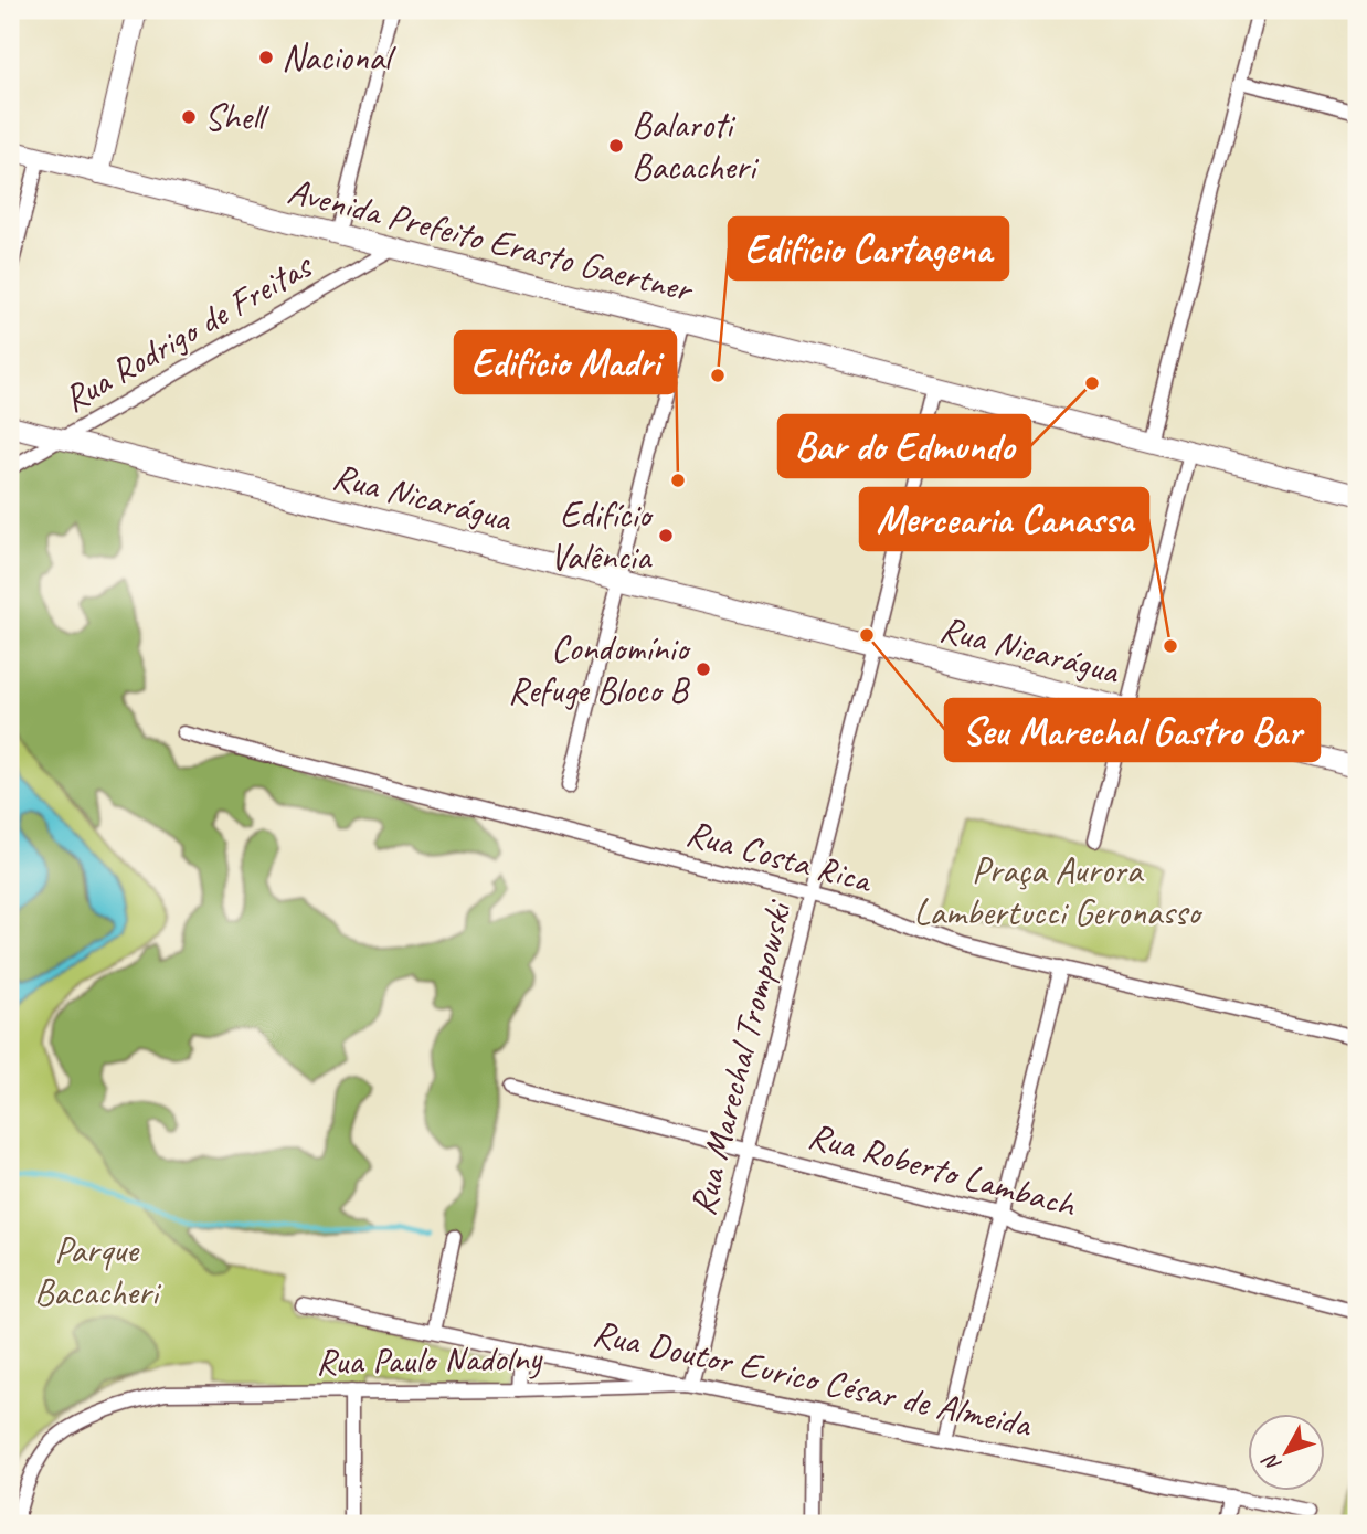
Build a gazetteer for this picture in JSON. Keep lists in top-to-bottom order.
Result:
{
  "streets": {
    "main road": ["Avenida Prefeito Erasto Gaertner", "Rua Nicarágua"],
    "street": [
      "Rua Rodrigo de Freitas",
      "Rua Costa Rica",
      "Rua Marechal Trompowski",
      "Rua Roberto Lambach",
      "Rua Paulo Nadolny",
      "Rua Doutor Eurico César de Almeida"
    ]
  },
  "crossings": [
    ["Avenida Prefeito Erasto Gaertner", "Rua Rodrigo de Freitas"],
    ["Avenida Prefeito Erasto Gaertner", "Rua Marechal Trompowski"],
    ["Rua Rodrigo de Freitas", "Rua Nicarágua"],
    ["Rua Nicarágua", "Rua Marechal Trompowski"],
    ["Rua Costa Rica", "Rua Marechal Trompowski"],
    ["Rua Marechal Trompowski", "Rua Roberto Lambach"],
    ["Rua Marechal Trompowski", "Rua Paulo Nadolny"],
    ["Rua Marechal Trompowski", "Rua Doutor Eurico César de Almeida"],
    ["Rua Paulo Nadolny", "Rua Doutor Eurico César de Almeida"]
  ],
  "parks": ["Praça Aurora Lambertucci Geronasso", "Parque Bacacheri"],
  "places": [
    "Nacional",
    "Shell",
    "Balaroti Bacacheri",
    "Edifício Cartagena",
    "Bar do Edmundo",
    "Edifício Madri",
    "Edifício Valência",
    "Seu Marechal Gastro Bar",
    "Mercearia Canassa",
    "Condomínio Refuge Bloco B"
  ],
  "north": "bottom left"
}
